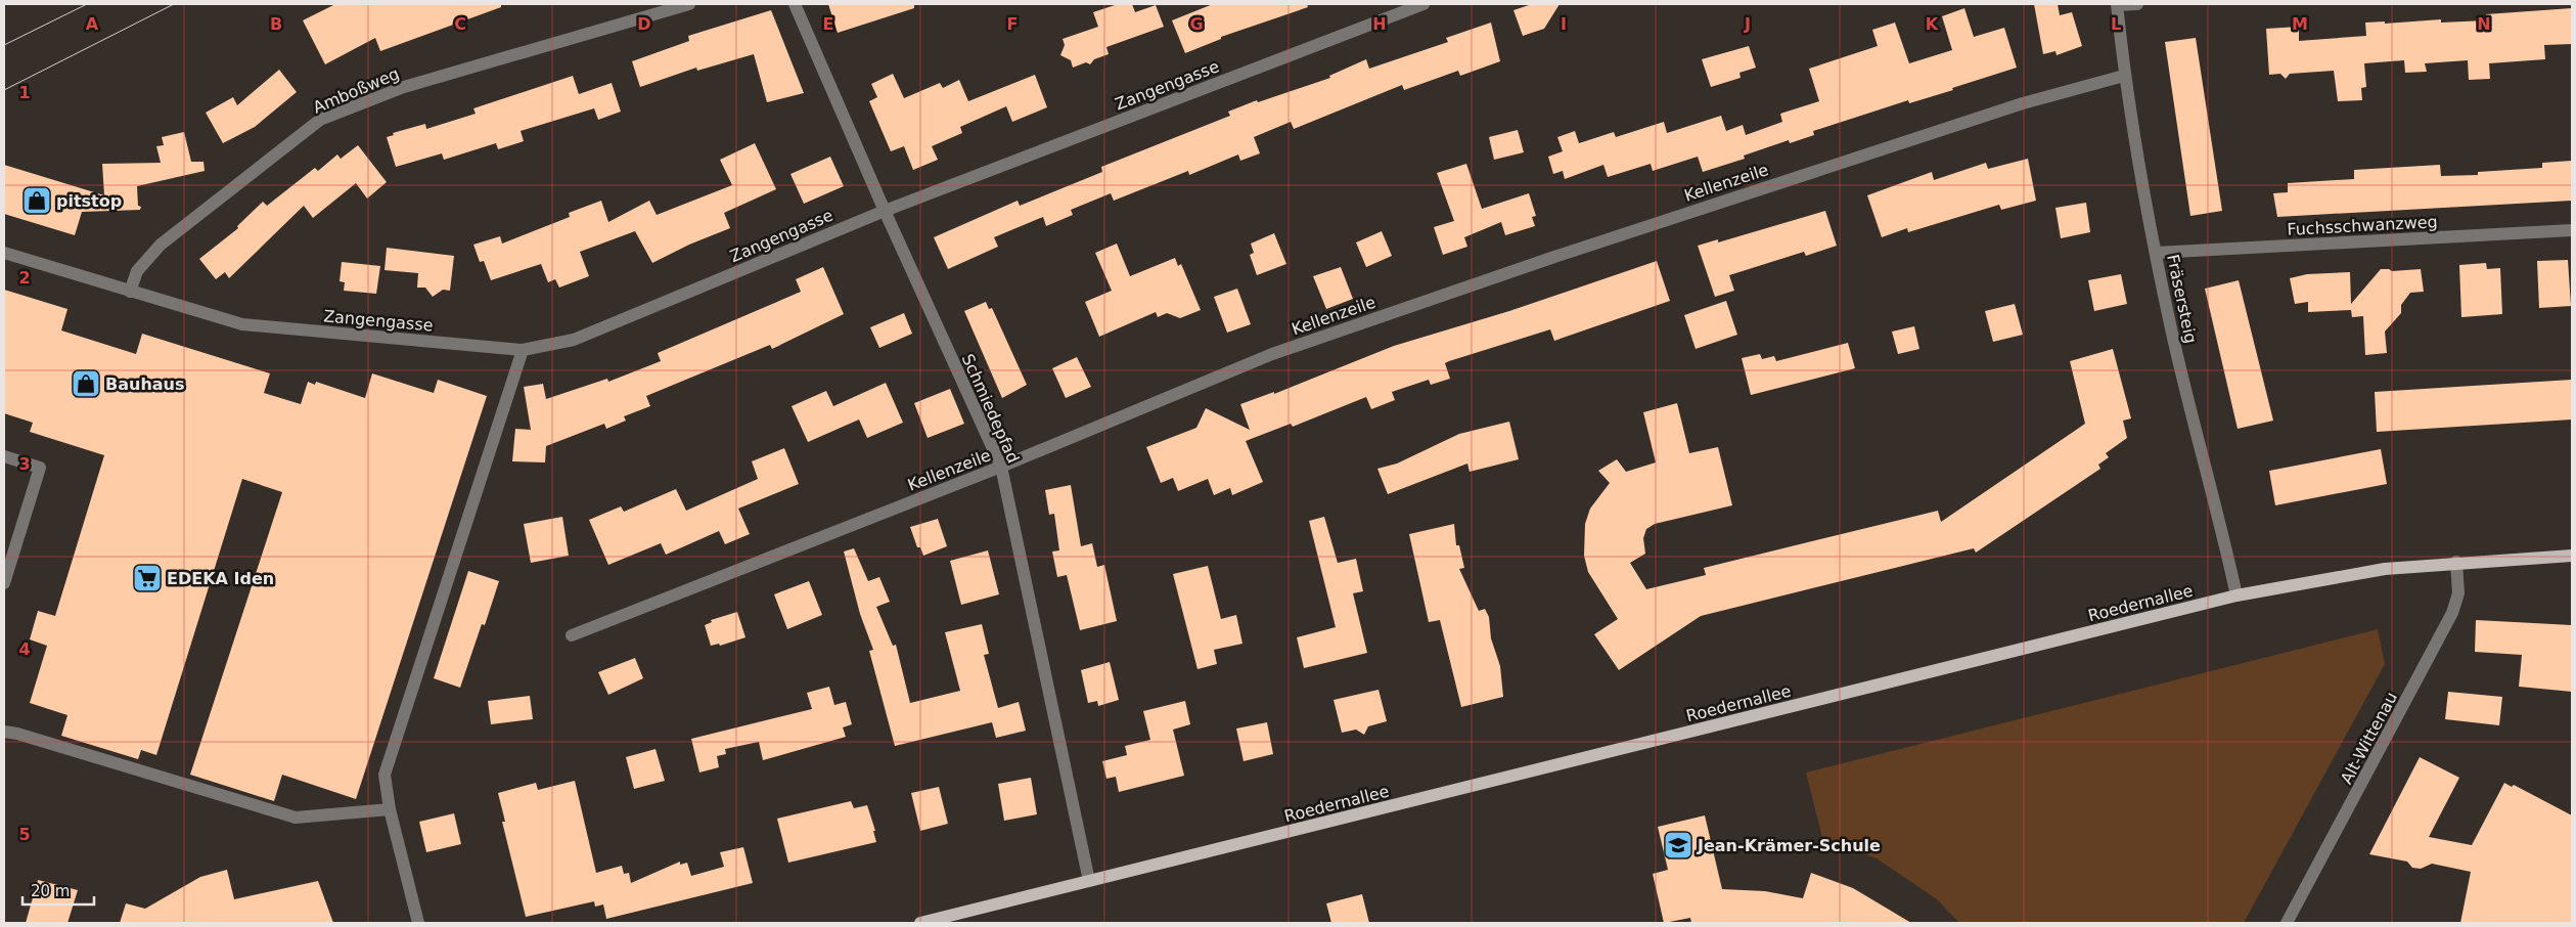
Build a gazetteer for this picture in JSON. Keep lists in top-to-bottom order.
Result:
{
  "streets": {
    "main road": ["Roedernallee"],
    "street": [
      "Zangengasse",
      "Amboßweg",
      "Kellenzeile",
      "Fuchsschwanzweg",
      "Fräsersteig",
      "Schmiedepfad",
      "Alt-Wittenau"
    ]
  },
  "crossings": [
    ["Zangengasse", "Amboßweg"],
    ["Zangengasse", "Schmiedepfad"],
    ["Kellenzeile", "Fräsersteig"],
    ["Kellenzeile", "Schmiedepfad"],
    ["Fuchsschwanzweg", "Fräsersteig"],
    ["Fräsersteig", "Roedernallee"],
    ["Schmiedepfad", "Roedernallee"],
    ["Roedernallee", "Alt-Wittenau"]
  ],
  "places": {
    "shop": ["pitstop", "Bauhaus"],
    "supermarket": ["EDEKA Iden"],
    "school or university": ["Jean-Krämer-Schule"]
  },
  "scale_bar": "20 m",
  "grid": {
    "columns": [
      "A",
      "B",
      "C",
      "D",
      "E",
      "F",
      "G",
      "H",
      "I",
      "J",
      "K",
      "L",
      "M",
      "N"
    ],
    "rows": [
      "1",
      "2",
      "3",
      "4",
      "5"
    ]
  }
}
